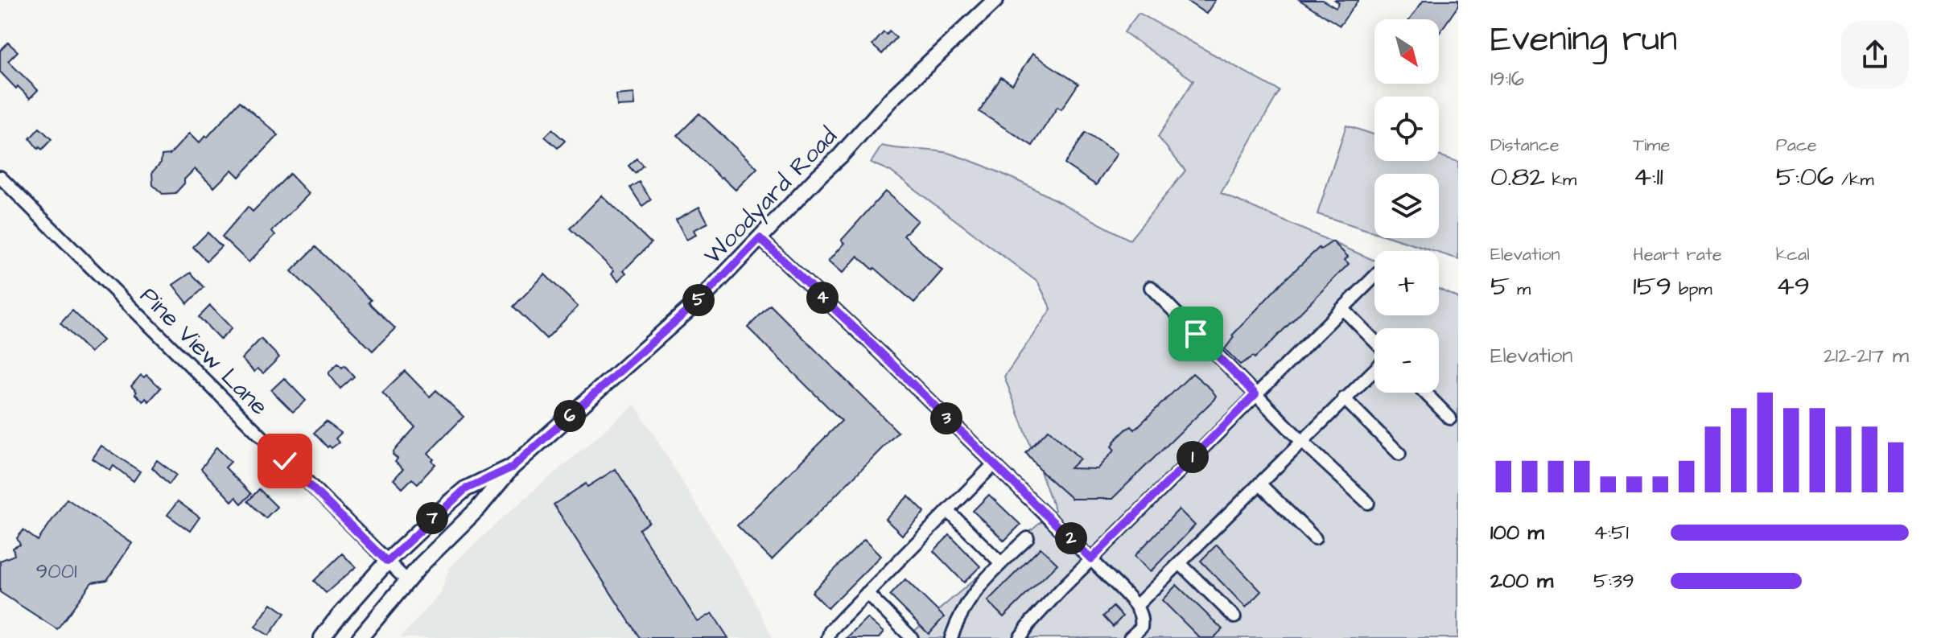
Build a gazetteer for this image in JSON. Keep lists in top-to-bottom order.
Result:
{
  "streets": {
    "main road": ["Woodyard Road"],
    "street": ["Pine View Lane"]
  },
  "crossings": [
    ["Woodyard Road", "Pine View Lane"]
  ],
  "house_numbers": ["9001"],
  "north": "bottom right",
  "page": {
    "heading": ["Evening run", "19:16"],
    "map_buttons": ["+", "−"],
    "stats": [
      ["Distance", "0.82 km"],
      ["Time", "4:11"],
      ["Pace", "5:06 /km"],
      ["Elevation", "5 m"],
      ["Heart rate", "159 bpm"],
      ["kcal", "49"]
    ],
    "pins": [
      "4",
      "5",
      "6",
      "3",
      "1",
      "7",
      "2"
    ],
    "chart": ["Elevation", "212–217 m"],
    "list": [
      {
        "name": "100 m",
        "note": "4:51"
      },
      {
        "name": "200 m",
        "note": "5:39"
      }
    ]
  }
}
